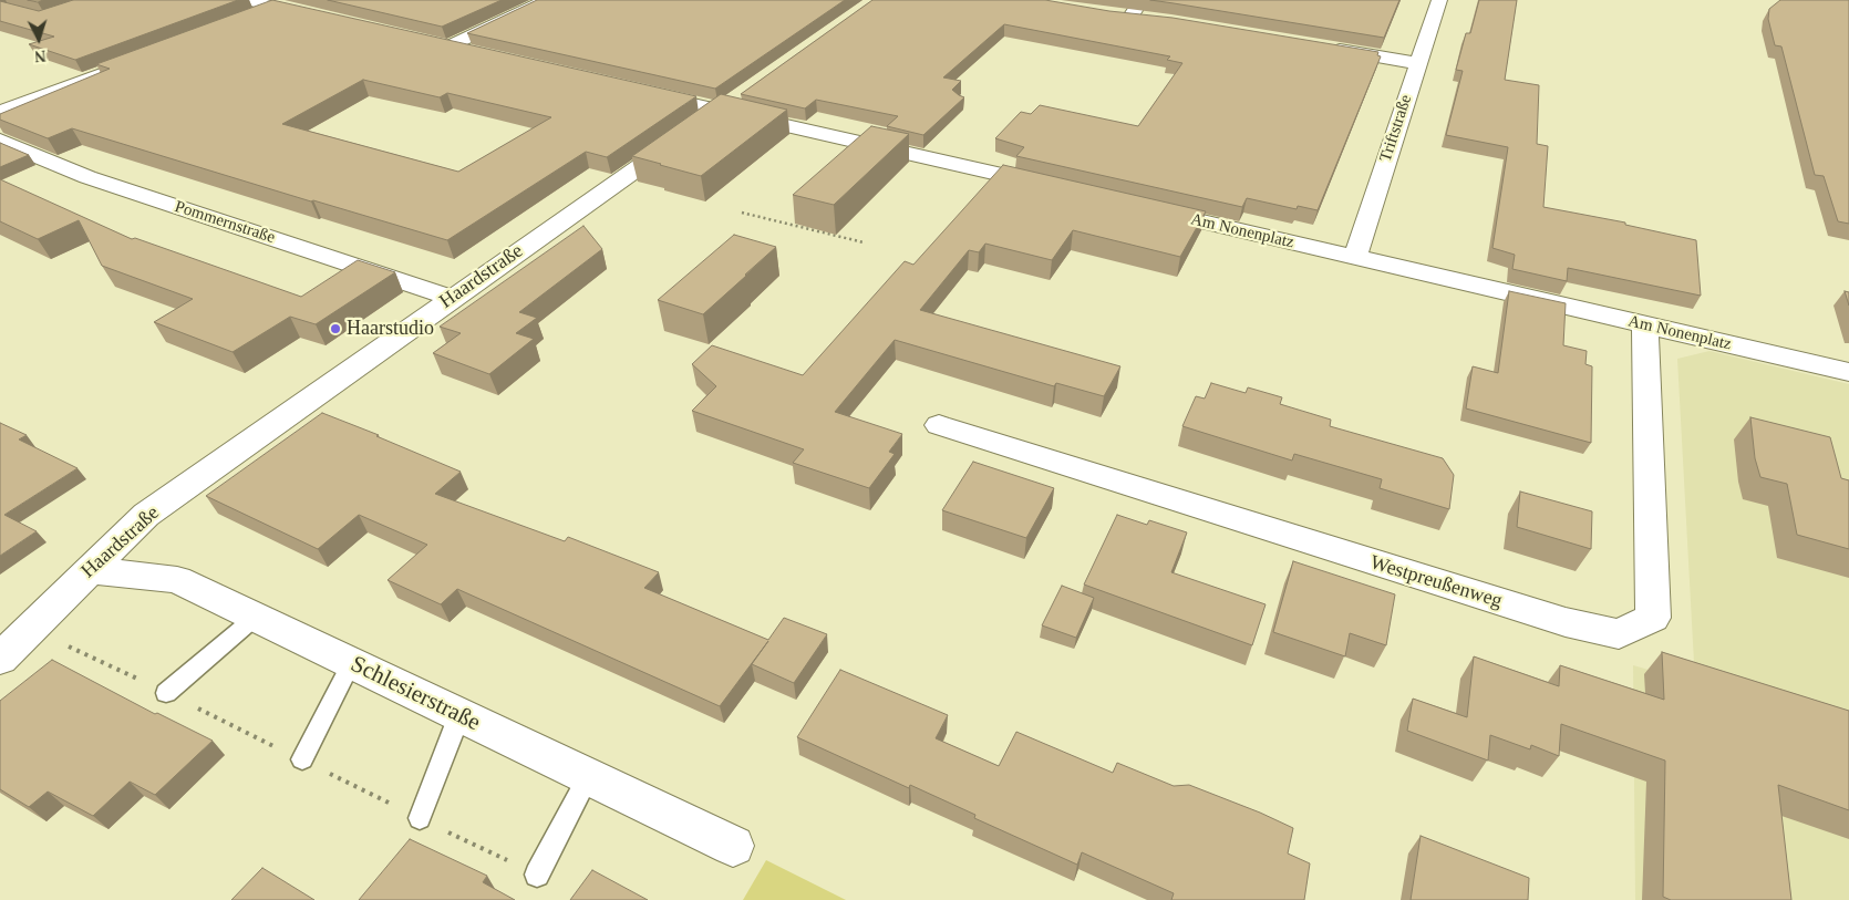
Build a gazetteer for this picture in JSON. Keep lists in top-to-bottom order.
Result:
{
  "streets": {
    "street": [
      "Triftstraße",
      "Pommernstraße",
      "Am Nonenplatz",
      "Haardstraße",
      "Westpreußenweg",
      "Schlesierstraße"
    ]
  },
  "crossings": [
    ["Triftstraße", "Am Nonenplatz"],
    ["Pommernstraße", "Haardstraße"],
    ["Am Nonenplatz", "Westpreußenweg"],
    ["Haardstraße", "Schlesierstraße"]
  ],
  "places": ["Haarstudio"],
  "north": "bottom"
}
